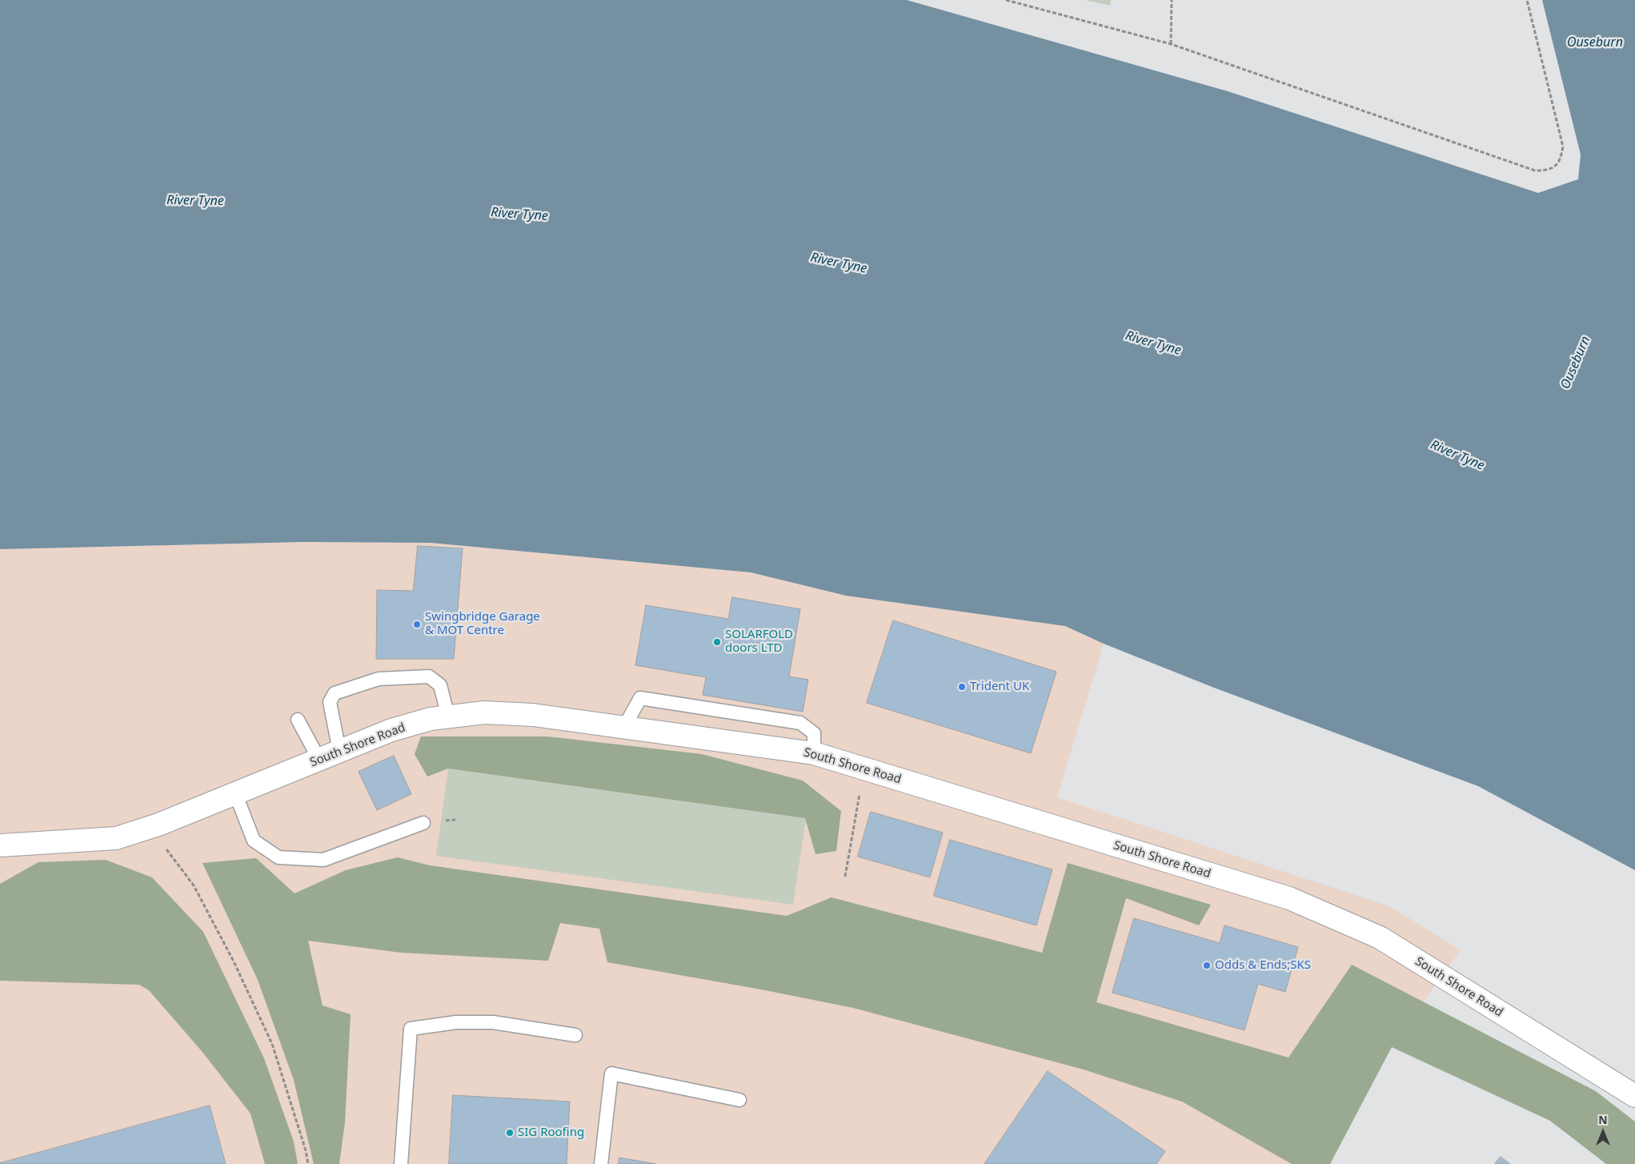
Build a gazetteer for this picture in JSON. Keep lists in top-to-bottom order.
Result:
{
  "streets": {
    "street": ["South Shore Road"]
  },
  "water": ["Ouseburn", "River Tyne"],
  "places": [
    "Swingbridge Garage & MOT Centre",
    "SOLARFOLD doors LTD",
    "Trident UK",
    "Odds & Ends;SKS",
    "SIG Roofing"
  ],
  "north": "top"
}
